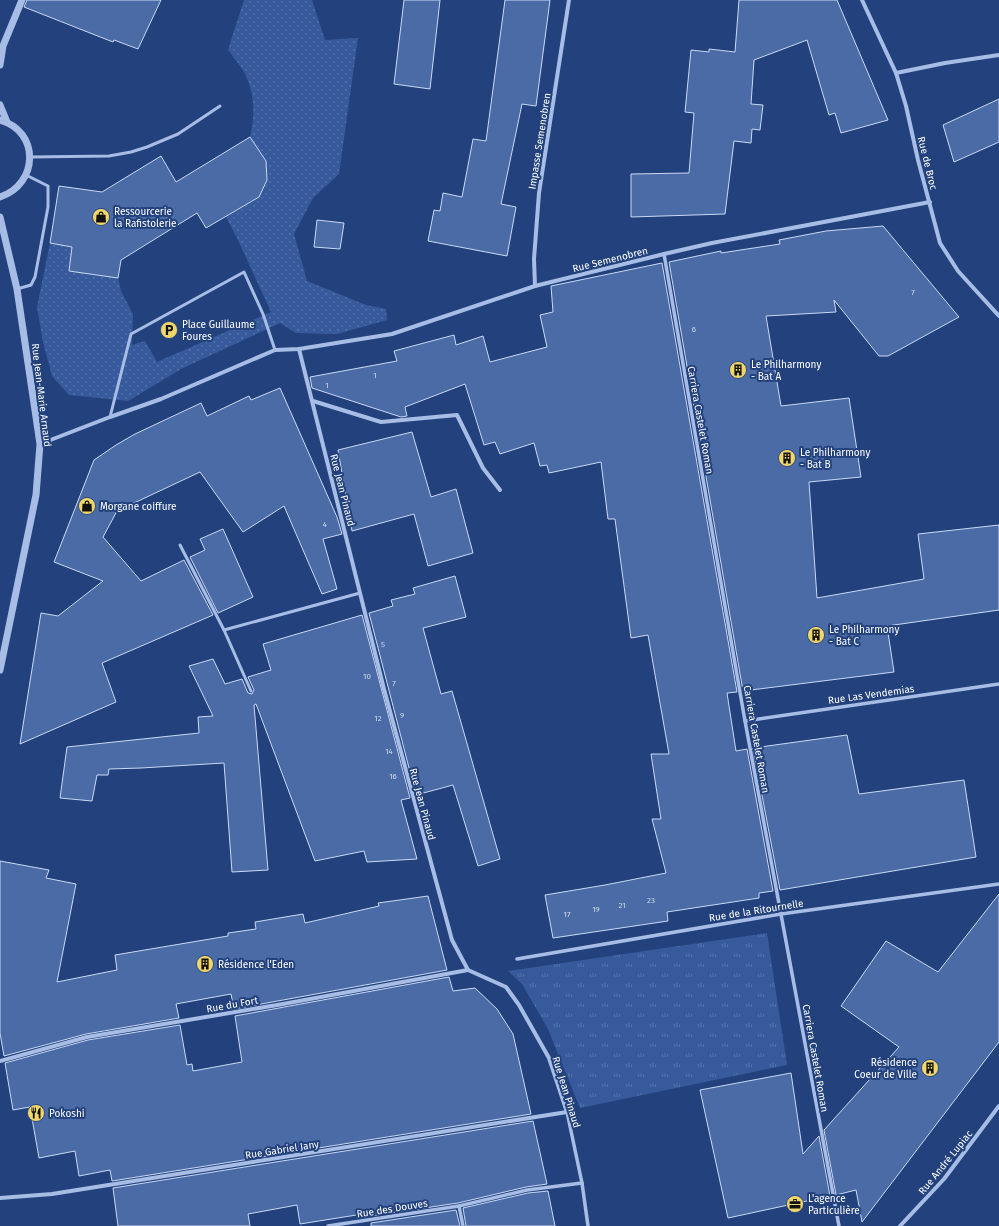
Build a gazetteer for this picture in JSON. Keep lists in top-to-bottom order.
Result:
{
  "streets": {
    "street": [
      "Impasse Semenobren",
      "Rue de Broc",
      "Rue Semenobren",
      "Rue Jean-Marie Arnaud",
      "Carriera Castelet Roman",
      "Rue Jean Pinaud",
      "Rue Las Vendemias",
      "Rue de la Ritournelle",
      "Rue du Fort",
      "Rue Gabriel Jany",
      "Rue André Lupiac",
      "Rue des Douves"
    ]
  },
  "crossings": [
    ["Impasse Semenobren", "Rue Semenobren"],
    ["Rue de Broc", "Rue Semenobren"],
    ["Rue Semenobren", "Carriera Castelet Roman"],
    ["Rue Semenobren", "Rue Jean Pinaud"],
    ["Carriera Castelet Roman", "Rue Las Vendemias"],
    ["Carriera Castelet Roman", "Rue de la Ritournelle"],
    ["Rue Jean Pinaud", "Rue du Fort"],
    ["Rue Jean Pinaud", "Rue Gabriel Jany"],
    ["Rue Jean Pinaud", "Rue des Douves"]
  ],
  "places": {
    "shop": ["Ressourcerie la Rafistolerie", "Morgane coiffure"],
    "parking": ["Place Guillaume Foures"],
    "building": [
      "Le Philharmony - Bat A",
      "Le Philharmony - Bat B",
      "Le Philharmony - Bat C",
      "Résidence l'Eden",
      "Résidence Coeur de Ville"
    ],
    "restaurant": ["Pokoshi"],
    "office": ["L'agence Particulière"]
  },
  "house_numbers": [
    "7",
    "6",
    "1",
    "1",
    "4",
    "5",
    "10",
    "7",
    "9",
    "12",
    "14",
    "16",
    "23",
    "21",
    "19",
    "17"
  ]
}
